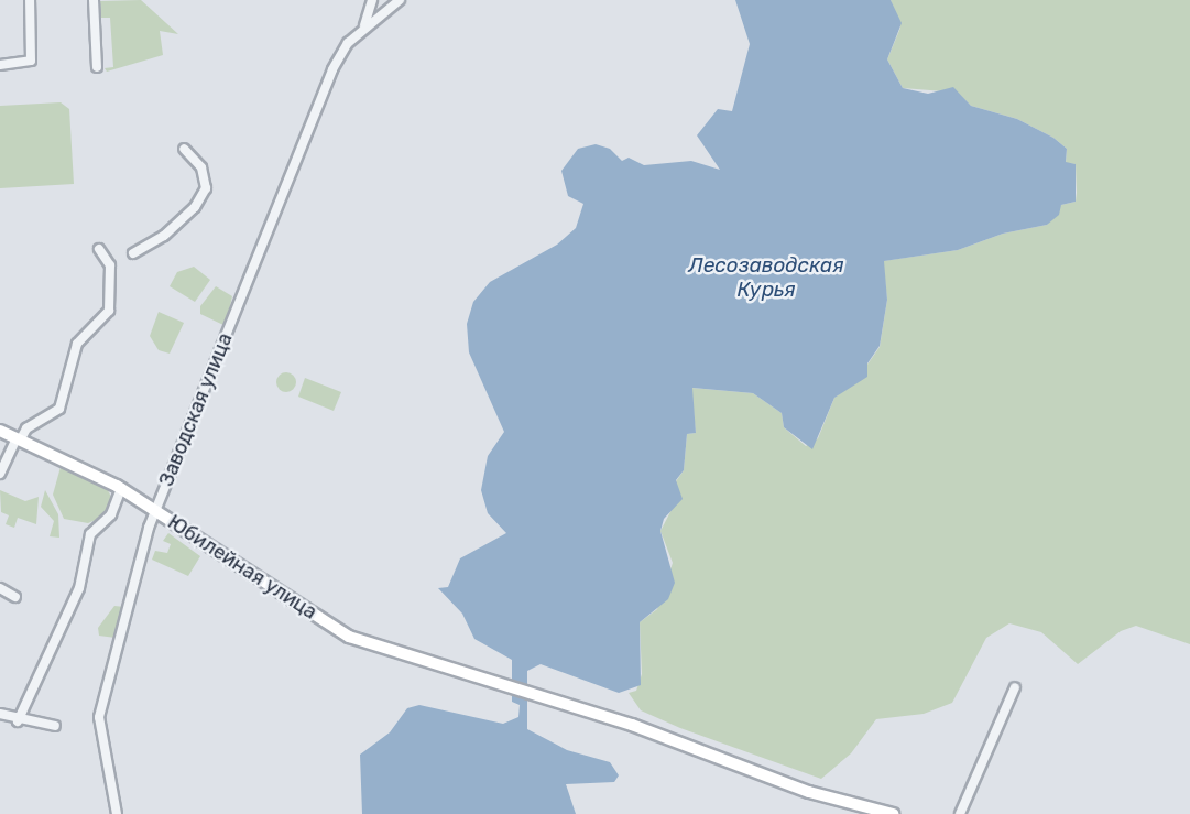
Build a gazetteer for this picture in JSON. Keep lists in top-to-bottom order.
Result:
{
  "streets": {
    "main road": ["Юбилейная улица"],
    "street": ["Заводская улица"]
  },
  "crossings": [
    ["Заводская улица", "Юбилейная улица"]
  ],
  "water": ["Лесозаводская Курья"]
}
